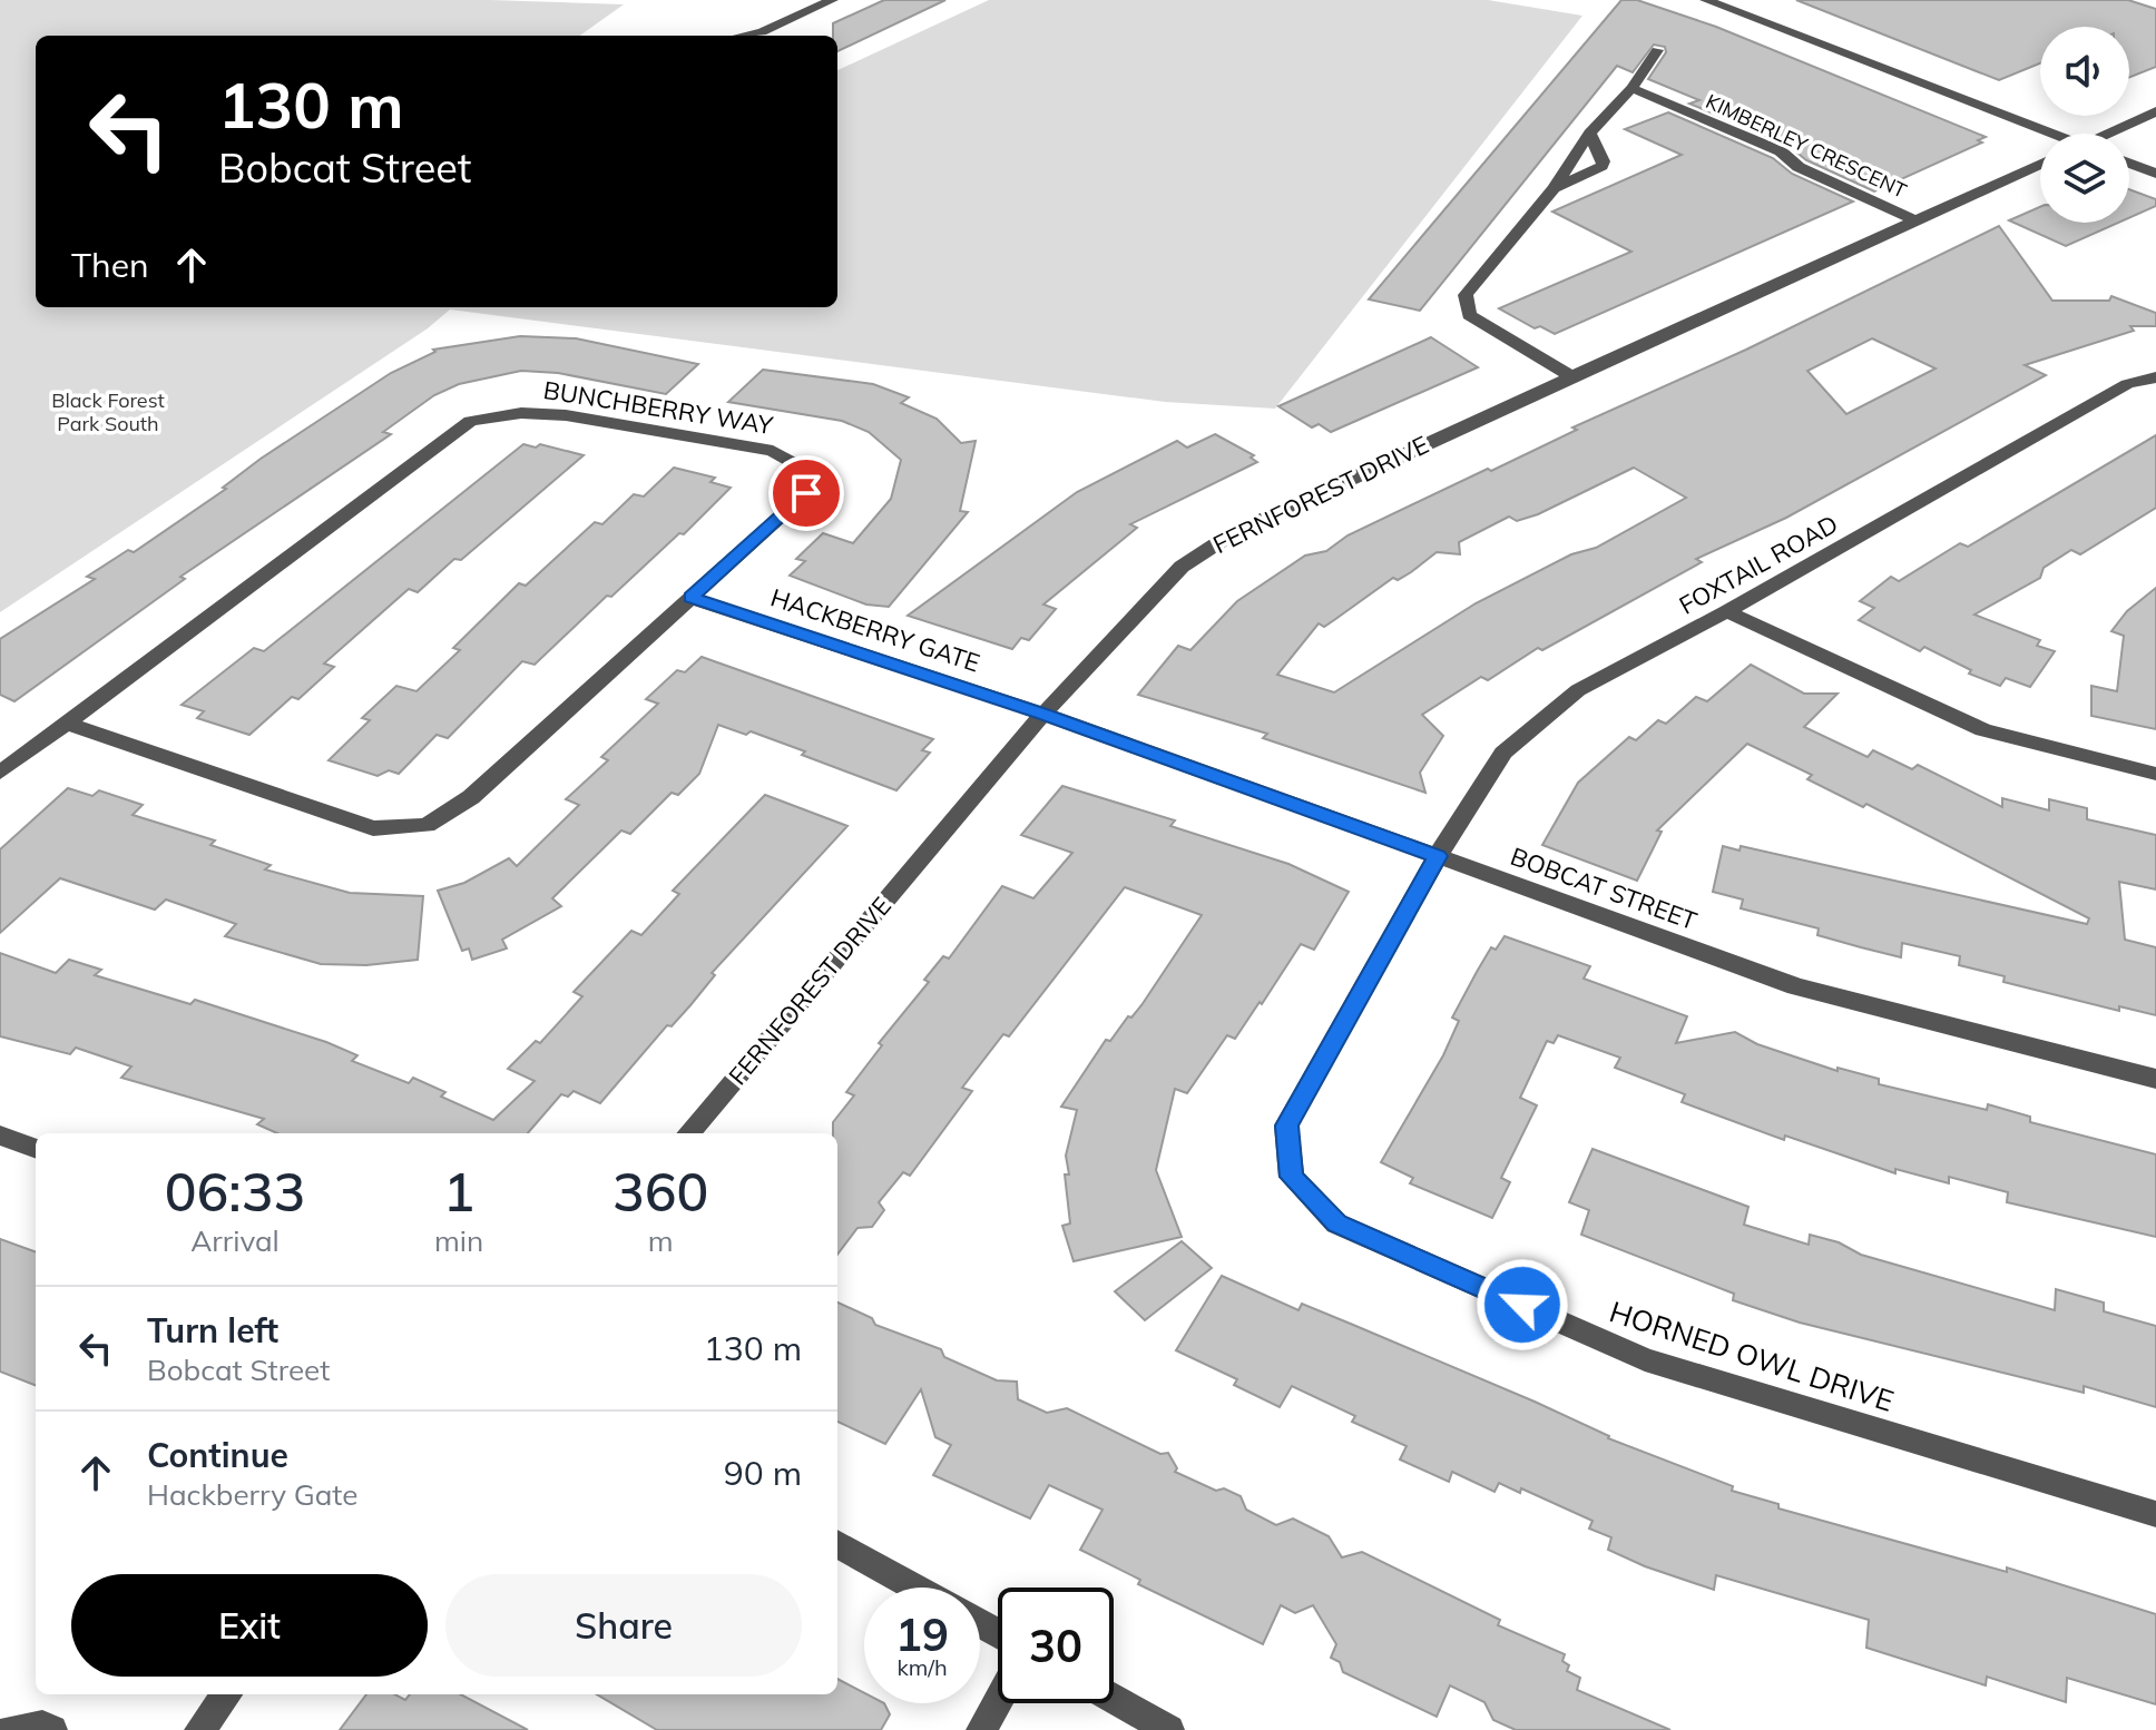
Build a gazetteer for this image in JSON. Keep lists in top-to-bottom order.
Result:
{
  "streets": {
    "street": [
      "KIMBERLEY CRESCENT",
      "BUNCHBERRY WAY",
      "FERNFOREST DRIVE",
      "FOXTAIL ROAD",
      "HACKBERRY GATE",
      "BOBCAT STREET",
      "HORNED OWL DRIVE"
    ]
  },
  "crossings": [
    ["KIMBERLEY CRESCENT", "FERNFOREST DRIVE"],
    ["BUNCHBERRY WAY", "HACKBERRY GATE"],
    ["FERNFOREST DRIVE", "HACKBERRY GATE"],
    ["FERNFOREST DRIVE", "BOBCAT STREET"],
    ["FOXTAIL ROAD", "BOBCAT STREET"],
    ["FOXTAIL ROAD", "HORNED OWL DRIVE"],
    ["HACKBERRY GATE", "BOBCAT STREET"],
    ["BOBCAT STREET", "HORNED OWL DRIVE"]
  ],
  "parks": ["Black Forest Park South"],
  "page": {
    "turn": ["130 m", "Bobcat Street"],
    "then": "Then",
    "eta": [
      "06:33",
      "Arrival",
      "1",
      "min",
      "360",
      "m"
    ],
    "list": [
      {
        "name": "Turn left",
        "note": "Bobcat Street",
        "value": "130 m"
      },
      {
        "name": "Continue",
        "note": "Hackberry Gate",
        "value": "90 m"
      }
    ],
    "buttons": ["Exit", "Share"],
    "speed": "19 km/h",
    "limit": "30"
  }
}
